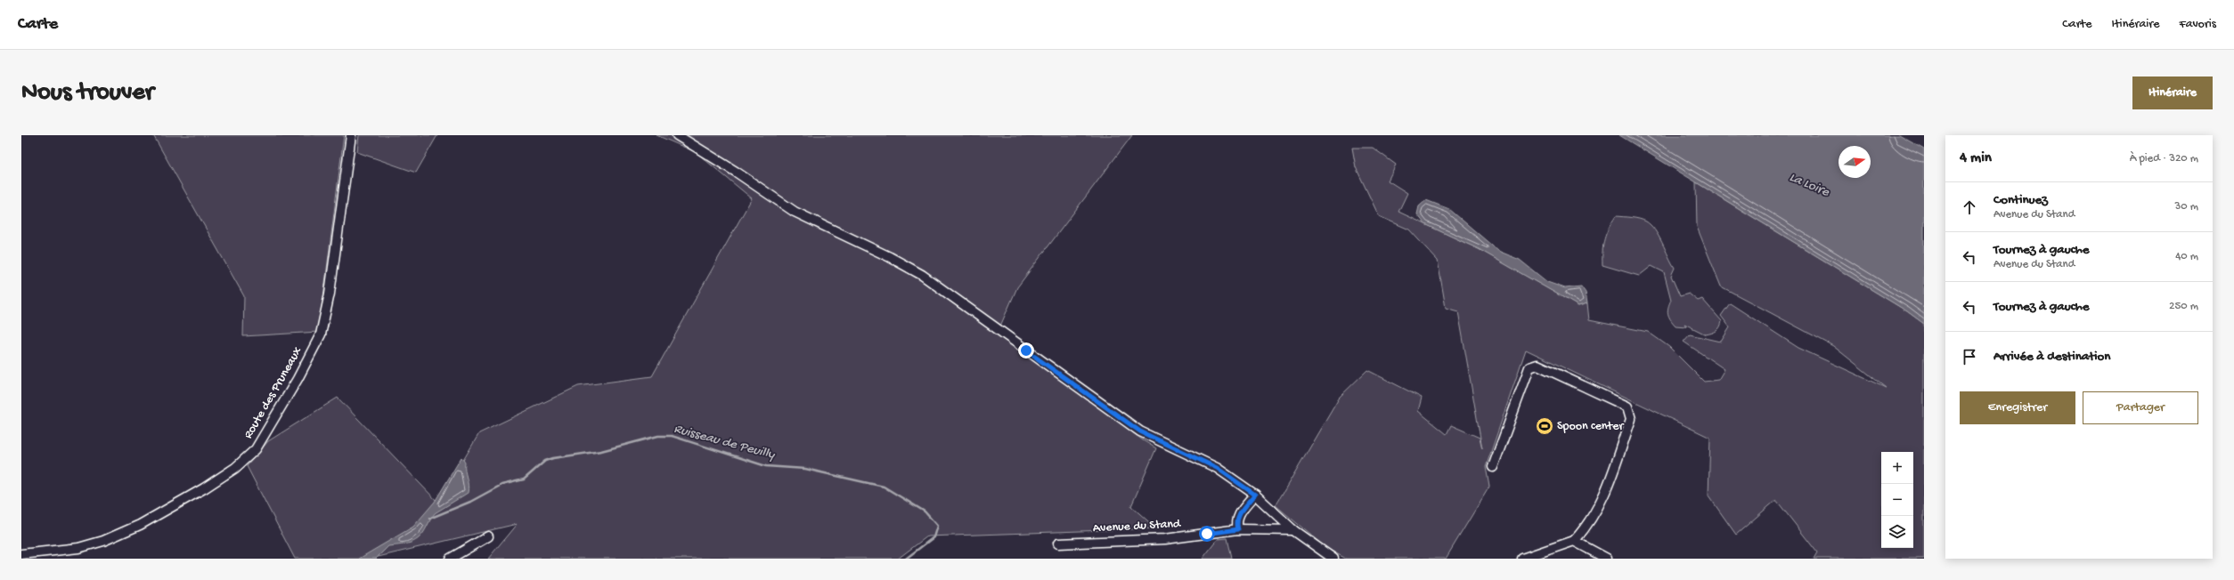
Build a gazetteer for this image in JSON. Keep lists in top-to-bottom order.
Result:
{
  "streets": {
    "street": ["Route des Pruneaux", "Avenue du Stand"]
  },
  "water": ["La Loire", "Ruisseau de Peuilly"],
  "places": {
    "sports": ["Spoon center"]
  },
  "north": "right",
  "page": {
    "header": "Carte",
    "nav": ["Carte", "Itinéraire", "Favoris"],
    "buttons": [
      "Itinéraire",
      ["Enregistrer", "Partager"]
    ],
    "title": "Nous trouver",
    "heading": ["4 min", "À pied · 320 m"],
    "list": [
      ["Continuez", "Avenue du Stand", "30 m"],
      ["Tournez à gauche", "Avenue du Stand", "40 m"],
      ["Tournez à gauche", "250 m"],
      "Arrivée à destination"
    ],
    "map_buttons": ["+", "−"]
  }
}
